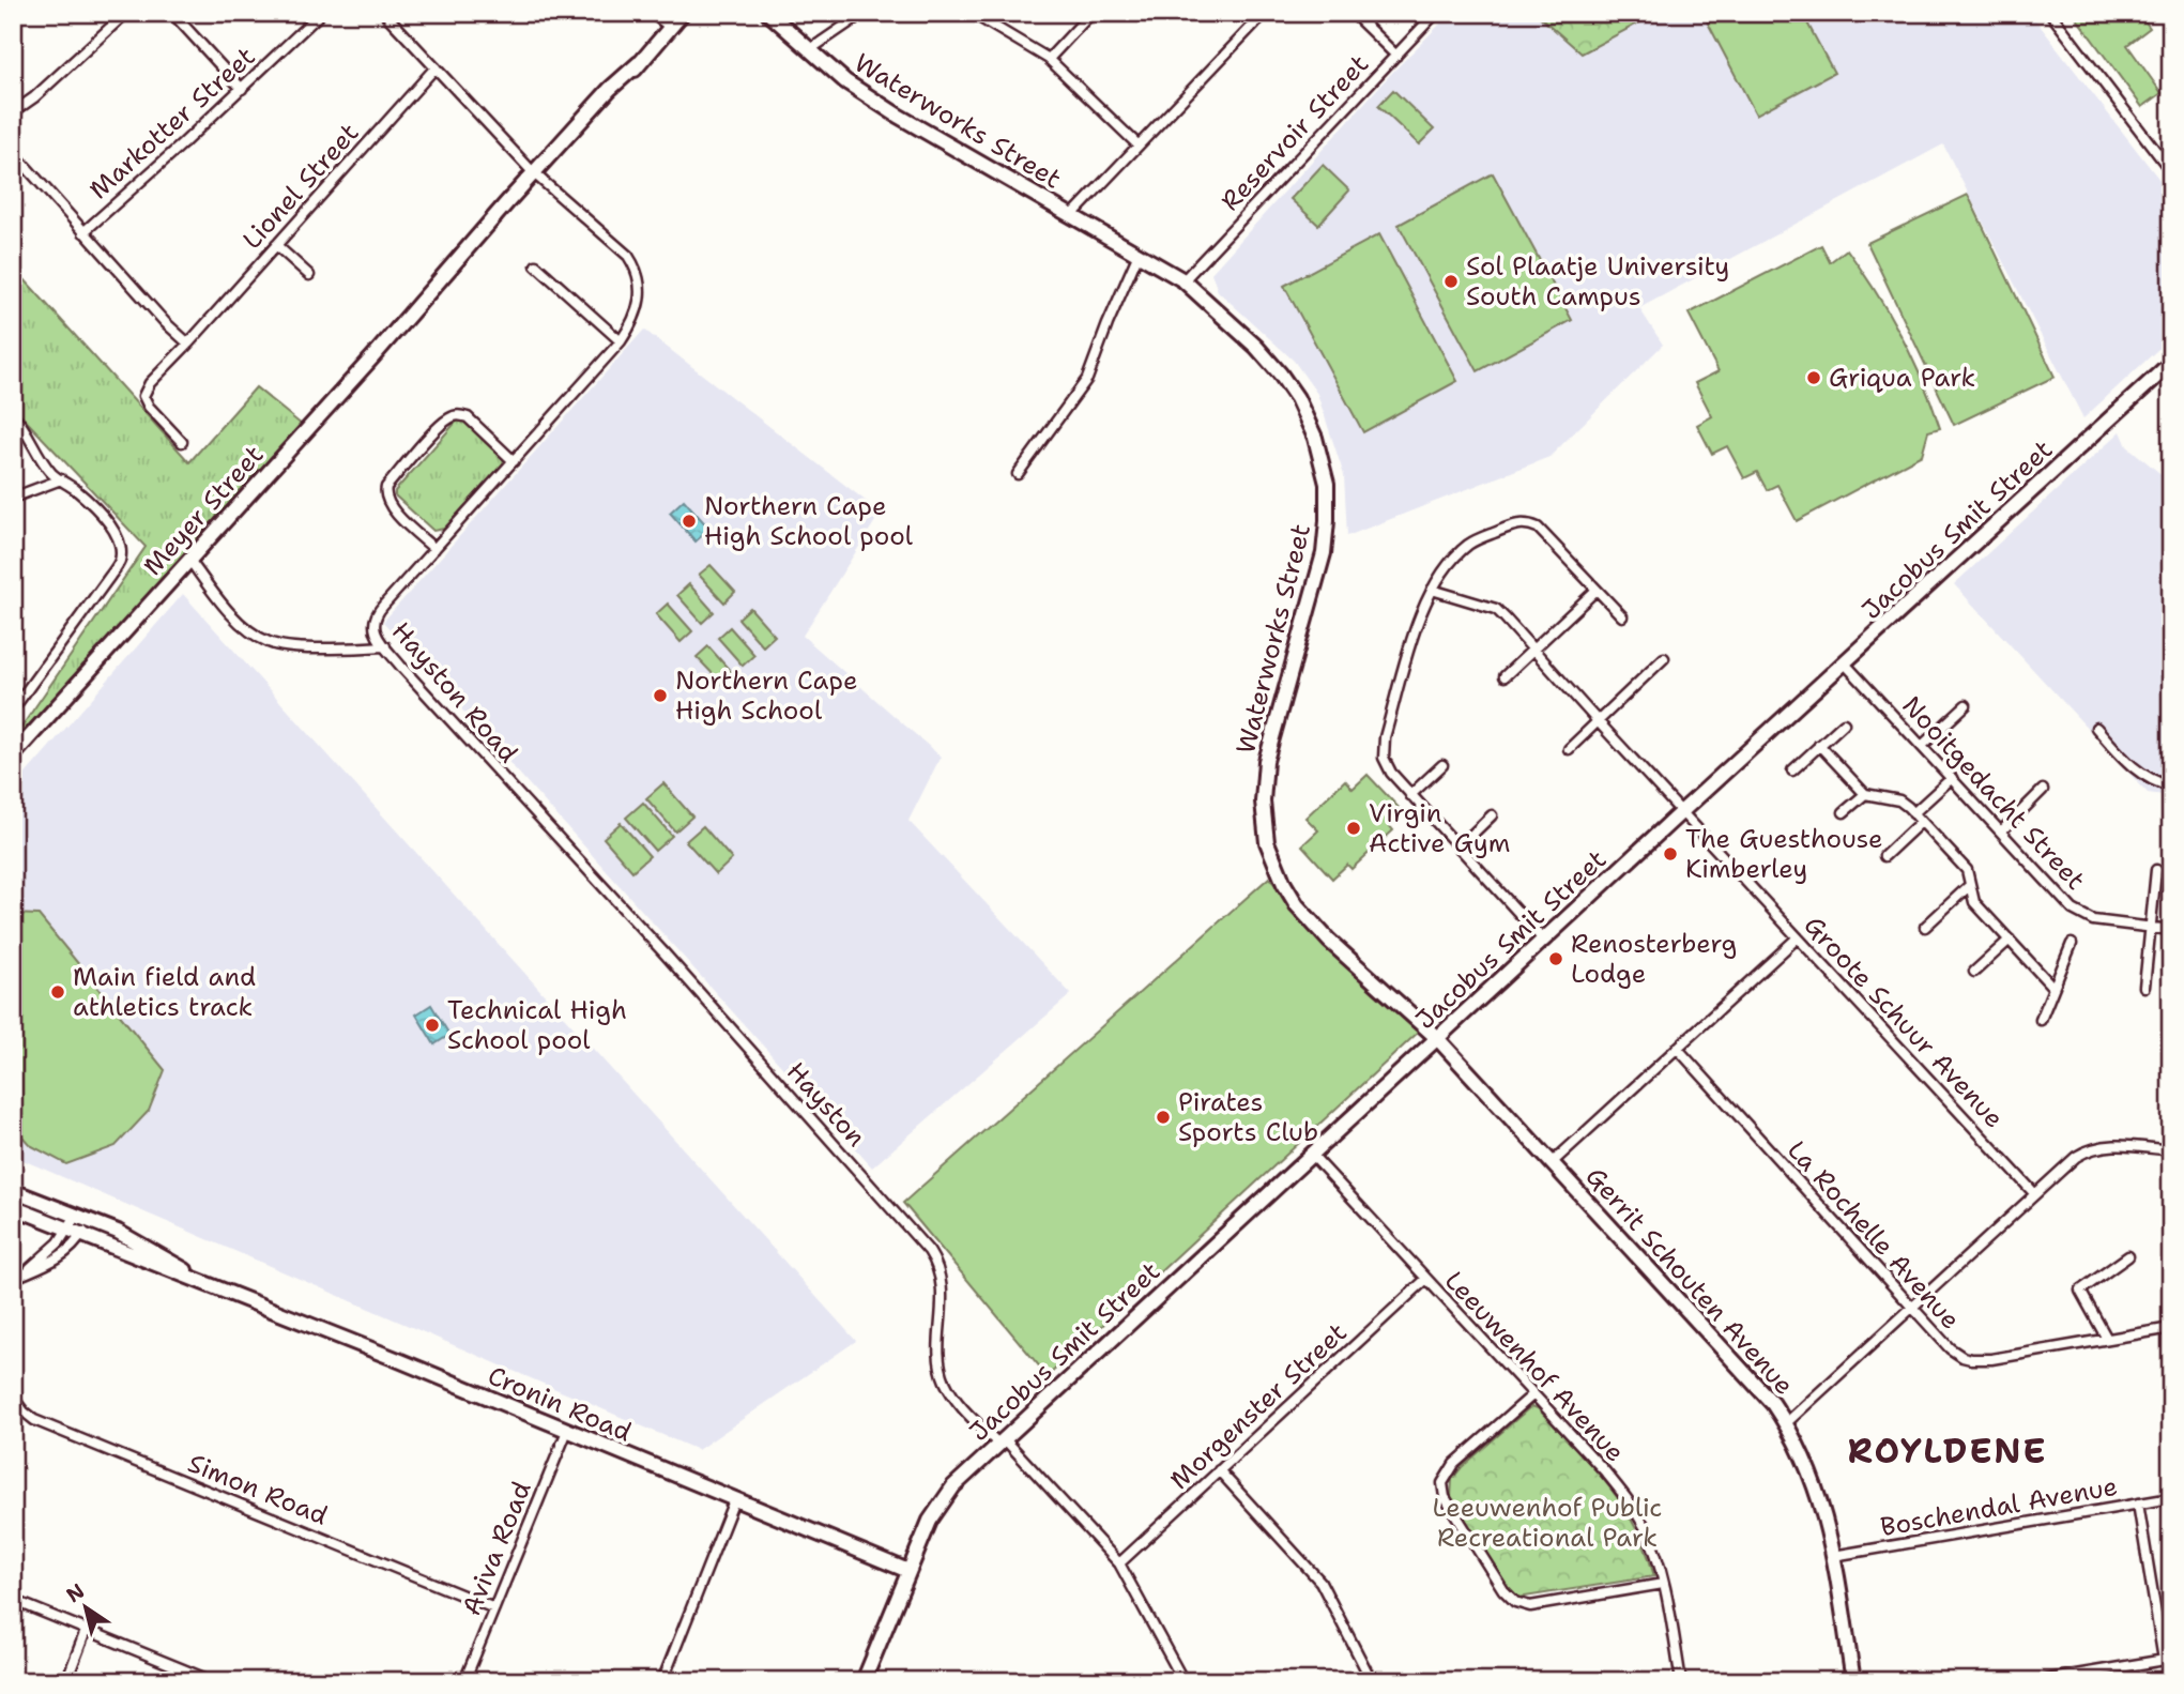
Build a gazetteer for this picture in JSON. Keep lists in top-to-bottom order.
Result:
{
  "streets": {
    "street": [
      "Waterworks Street",
      "Markotter Street",
      "Reservoir Street",
      "Lionel Street",
      "Meyer Street",
      "Jacobus Smit Street",
      "Hayston Road",
      "Nooitgedacht Street",
      "Groote Schuur Avenue",
      "Hayston",
      "La Rochelle Avenue",
      "Gerrit Schouten Avenue",
      "Leeuwenhof Avenue",
      "Cronin Road",
      "Morgenster Street",
      "Simon Road",
      "Boschendal Avenue",
      "Aviva Road"
    ]
  },
  "crossings": [
    ["Waterworks Street", "Reservoir Street"],
    ["Waterworks Street", "Jacobus Smit Street"],
    ["Waterworks Street", "Gerrit Schouten Avenue"],
    ["Lionel Street", "Hayston Road"],
    ["Meyer Street", "Hayston Road"],
    ["Jacobus Smit Street", "Nooitgedacht Street"],
    ["Jacobus Smit Street", "Groote Schuur Avenue"],
    ["Jacobus Smit Street", "Hayston"],
    ["Jacobus Smit Street", "Gerrit Schouten Avenue"],
    ["Jacobus Smit Street", "Leeuwenhof Avenue"],
    ["Jacobus Smit Street", "Cronin Road"],
    ["Hayston Road", "Hayston"],
    ["Hayston", "Morgenster Street"],
    ["Gerrit Schouten Avenue", "Boschendal Avenue"],
    ["Leeuwenhof Avenue", "Morgenster Street"],
    ["Cronin Road", "Aviva Road"],
    ["Simon Road", "Aviva Road"]
  ],
  "districts": ["ROYLDENE"],
  "parks": ["Leeuwenhof Public Recreational Park"],
  "places": [
    "Sol Plaatje University South Campus",
    "Griqua Park",
    "Northern Cape High School pool",
    "Northern Cape High School",
    "Virgin Active Gym",
    "The Guesthouse Kimberley",
    "Renosterberg Lodge",
    "Main field and athletics track",
    "Technical High School pool",
    "Pirates Sports Club"
  ],
  "north": "top left"
}
